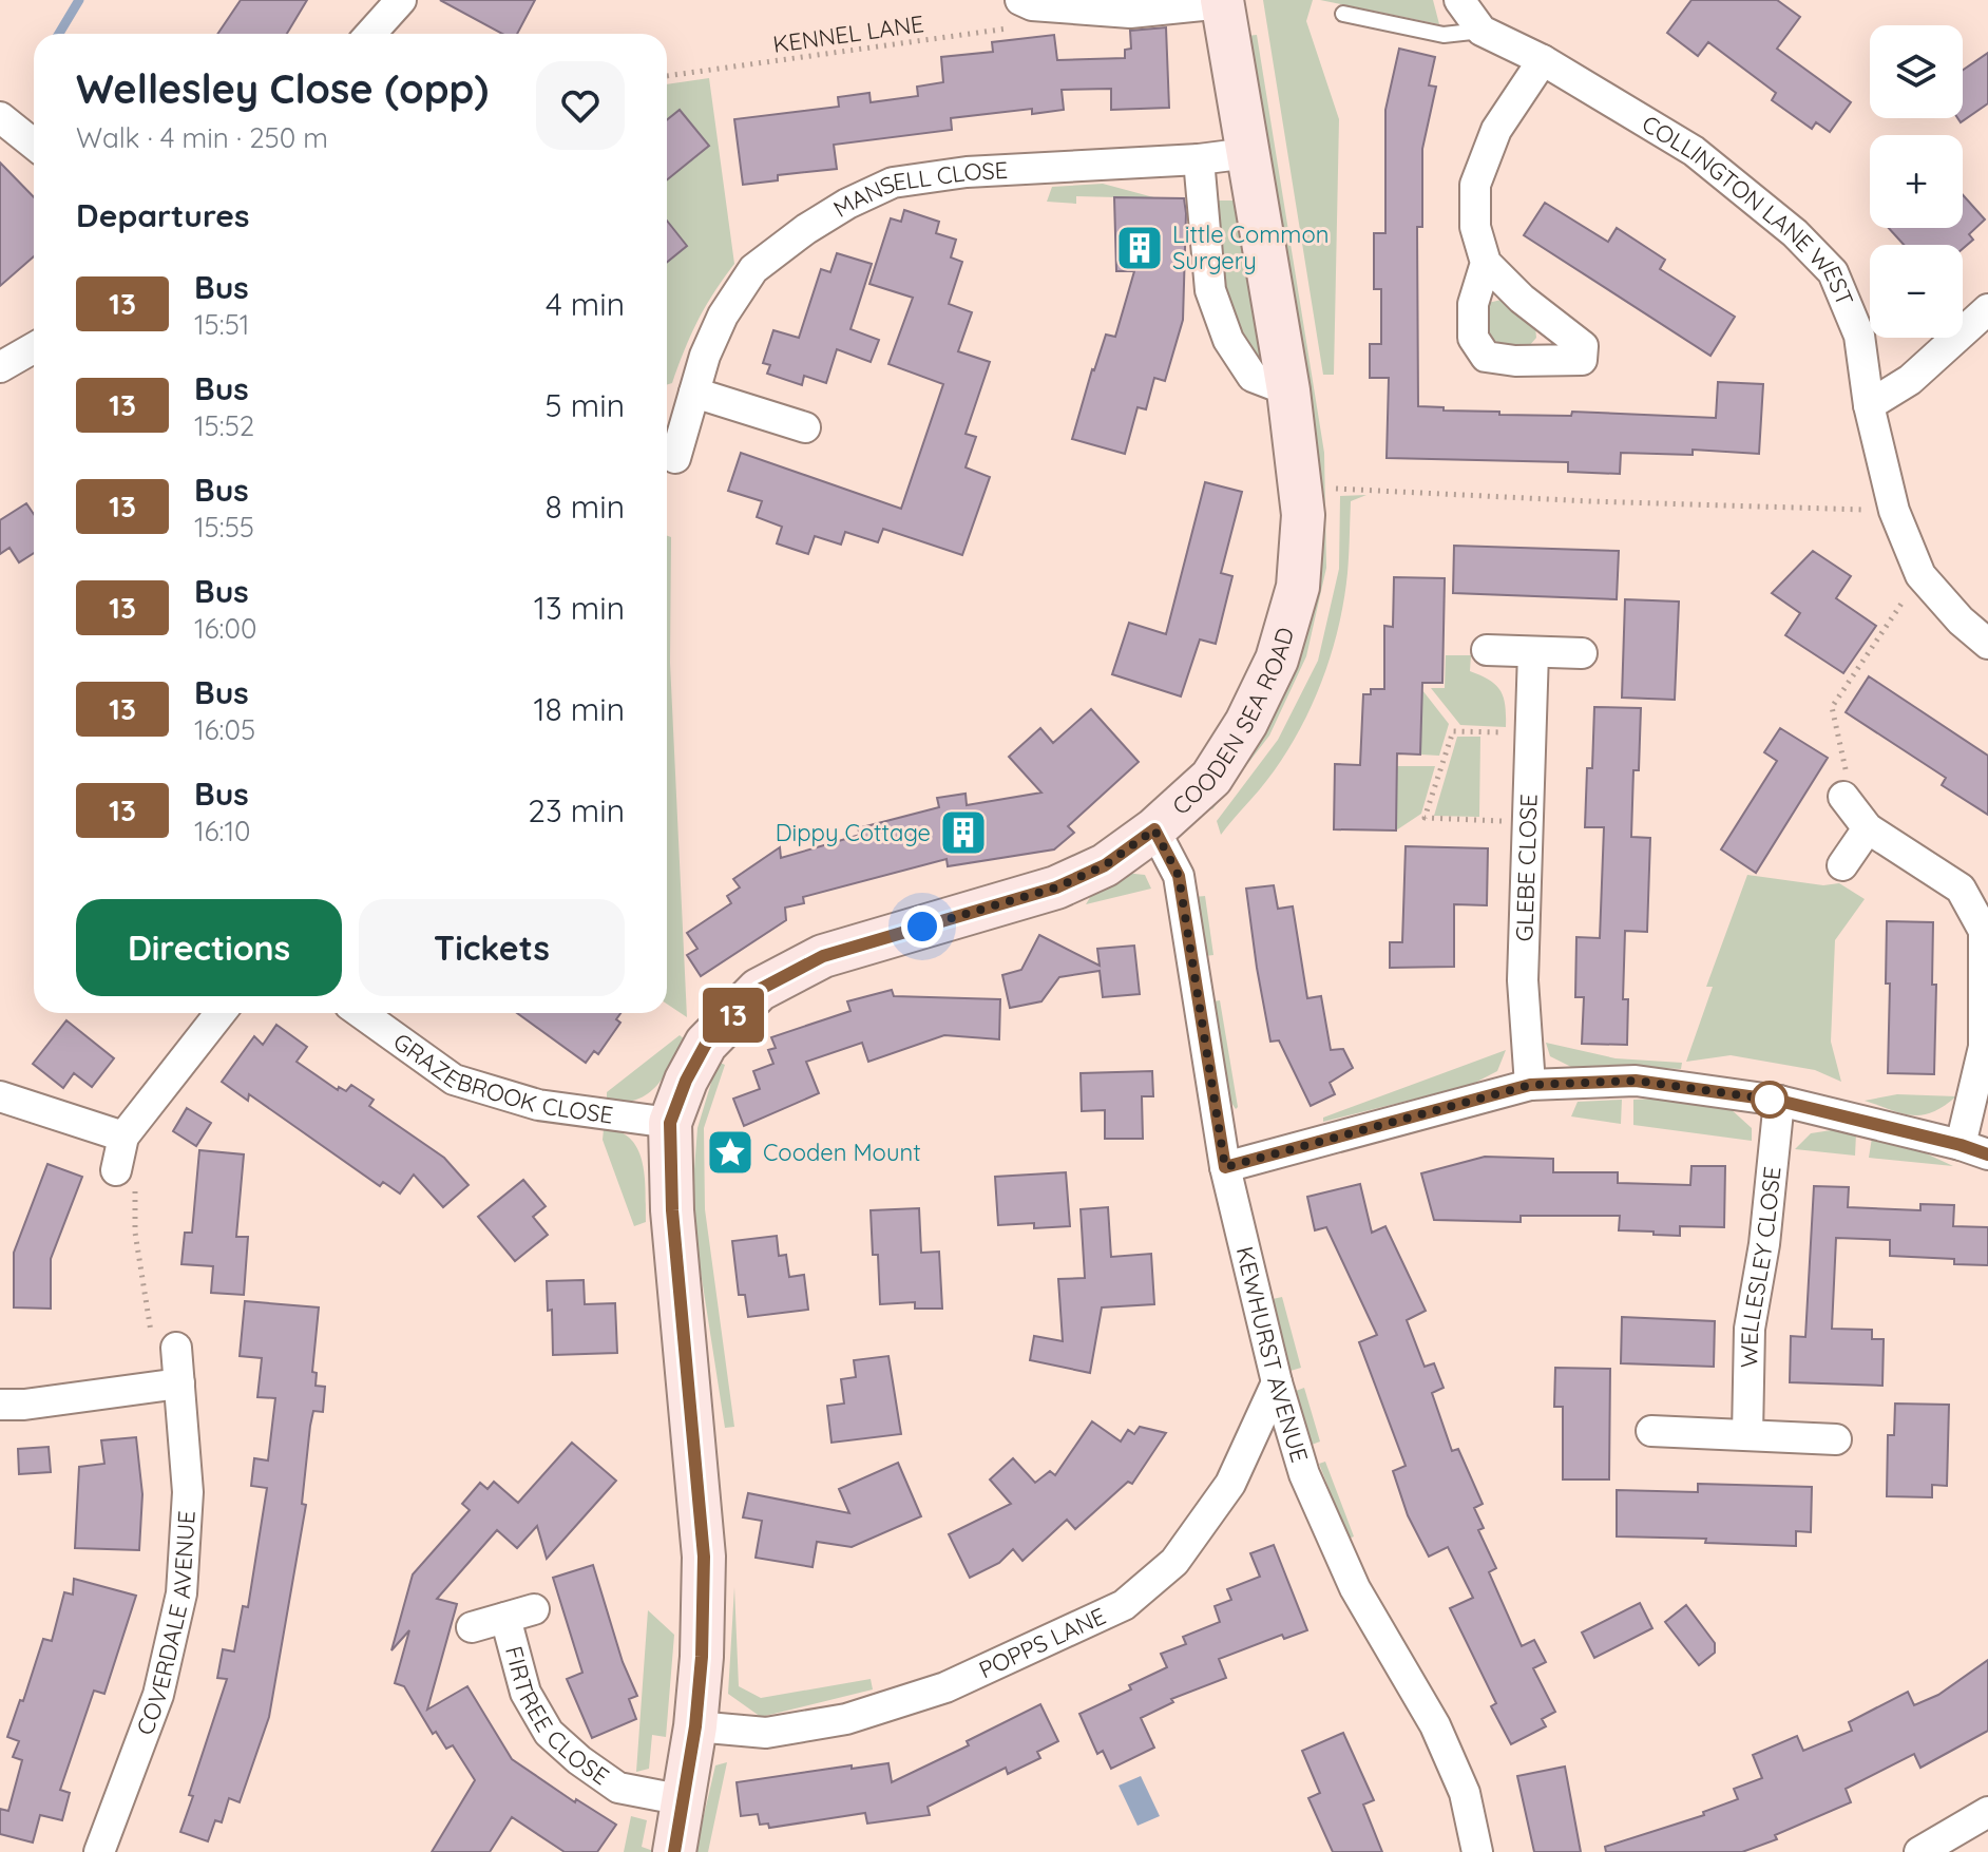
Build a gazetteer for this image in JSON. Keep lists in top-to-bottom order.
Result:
{
  "streets": {
    "main road": ["COODEN SEA ROAD"],
    "street": [
      "MANSELL CLOSE",
      "COLLINGTON LANE WEST",
      "GLEBE CLOSE",
      "GRAZEBROOK CLOSE",
      "WELLESLEY CLOSE",
      "KEWHURST AVENUE",
      "COVERDALE AVENUE",
      "POPPS LANE",
      "FIRTREE CLOSE"
    ],
    "path": ["KENNEL LANE"]
  },
  "crossings": [
    ["MANSELL CLOSE", "COODEN SEA ROAD"],
    ["COODEN SEA ROAD", "GRAZEBROOK CLOSE"],
    ["COODEN SEA ROAD", "KEWHURST AVENUE"],
    ["COODEN SEA ROAD", "POPPS LANE"],
    ["COODEN SEA ROAD", "FIRTREE CLOSE"],
    ["KEWHURST AVENUE", "POPPS LANE"]
  ],
  "places": {
    "building": ["Little Common Surgery", "Dippy Cottage"],
    "place": ["Cooden Mount"]
  },
  "lines": ["bus line 13"],
  "page": {
    "on_map": "13",
    "map_buttons": ["+", "−"],
    "heading": [
      ["Wellesley Close (opp)", "Walk · 4 min · 250 m"],
      "Departures"
    ],
    "list": [
      {
        "mark": "13",
        "name": "Bus",
        "note": "15:51",
        "value": "4 min"
      },
      {
        "mark": "13",
        "name": "Bus",
        "note": "15:52",
        "value": "5 min"
      },
      {
        "mark": "13",
        "name": "Bus",
        "note": "15:55",
        "value": "8 min"
      },
      {
        "mark": "13",
        "name": "Bus",
        "note": "16:00",
        "value": "13 min"
      },
      {
        "mark": "13",
        "name": "Bus",
        "note": "16:05",
        "value": "18 min"
      },
      {
        "mark": "13",
        "name": "Bus",
        "note": "16:10",
        "value": "23 min"
      }
    ],
    "buttons": ["Directions", "Tickets"]
  }
}
